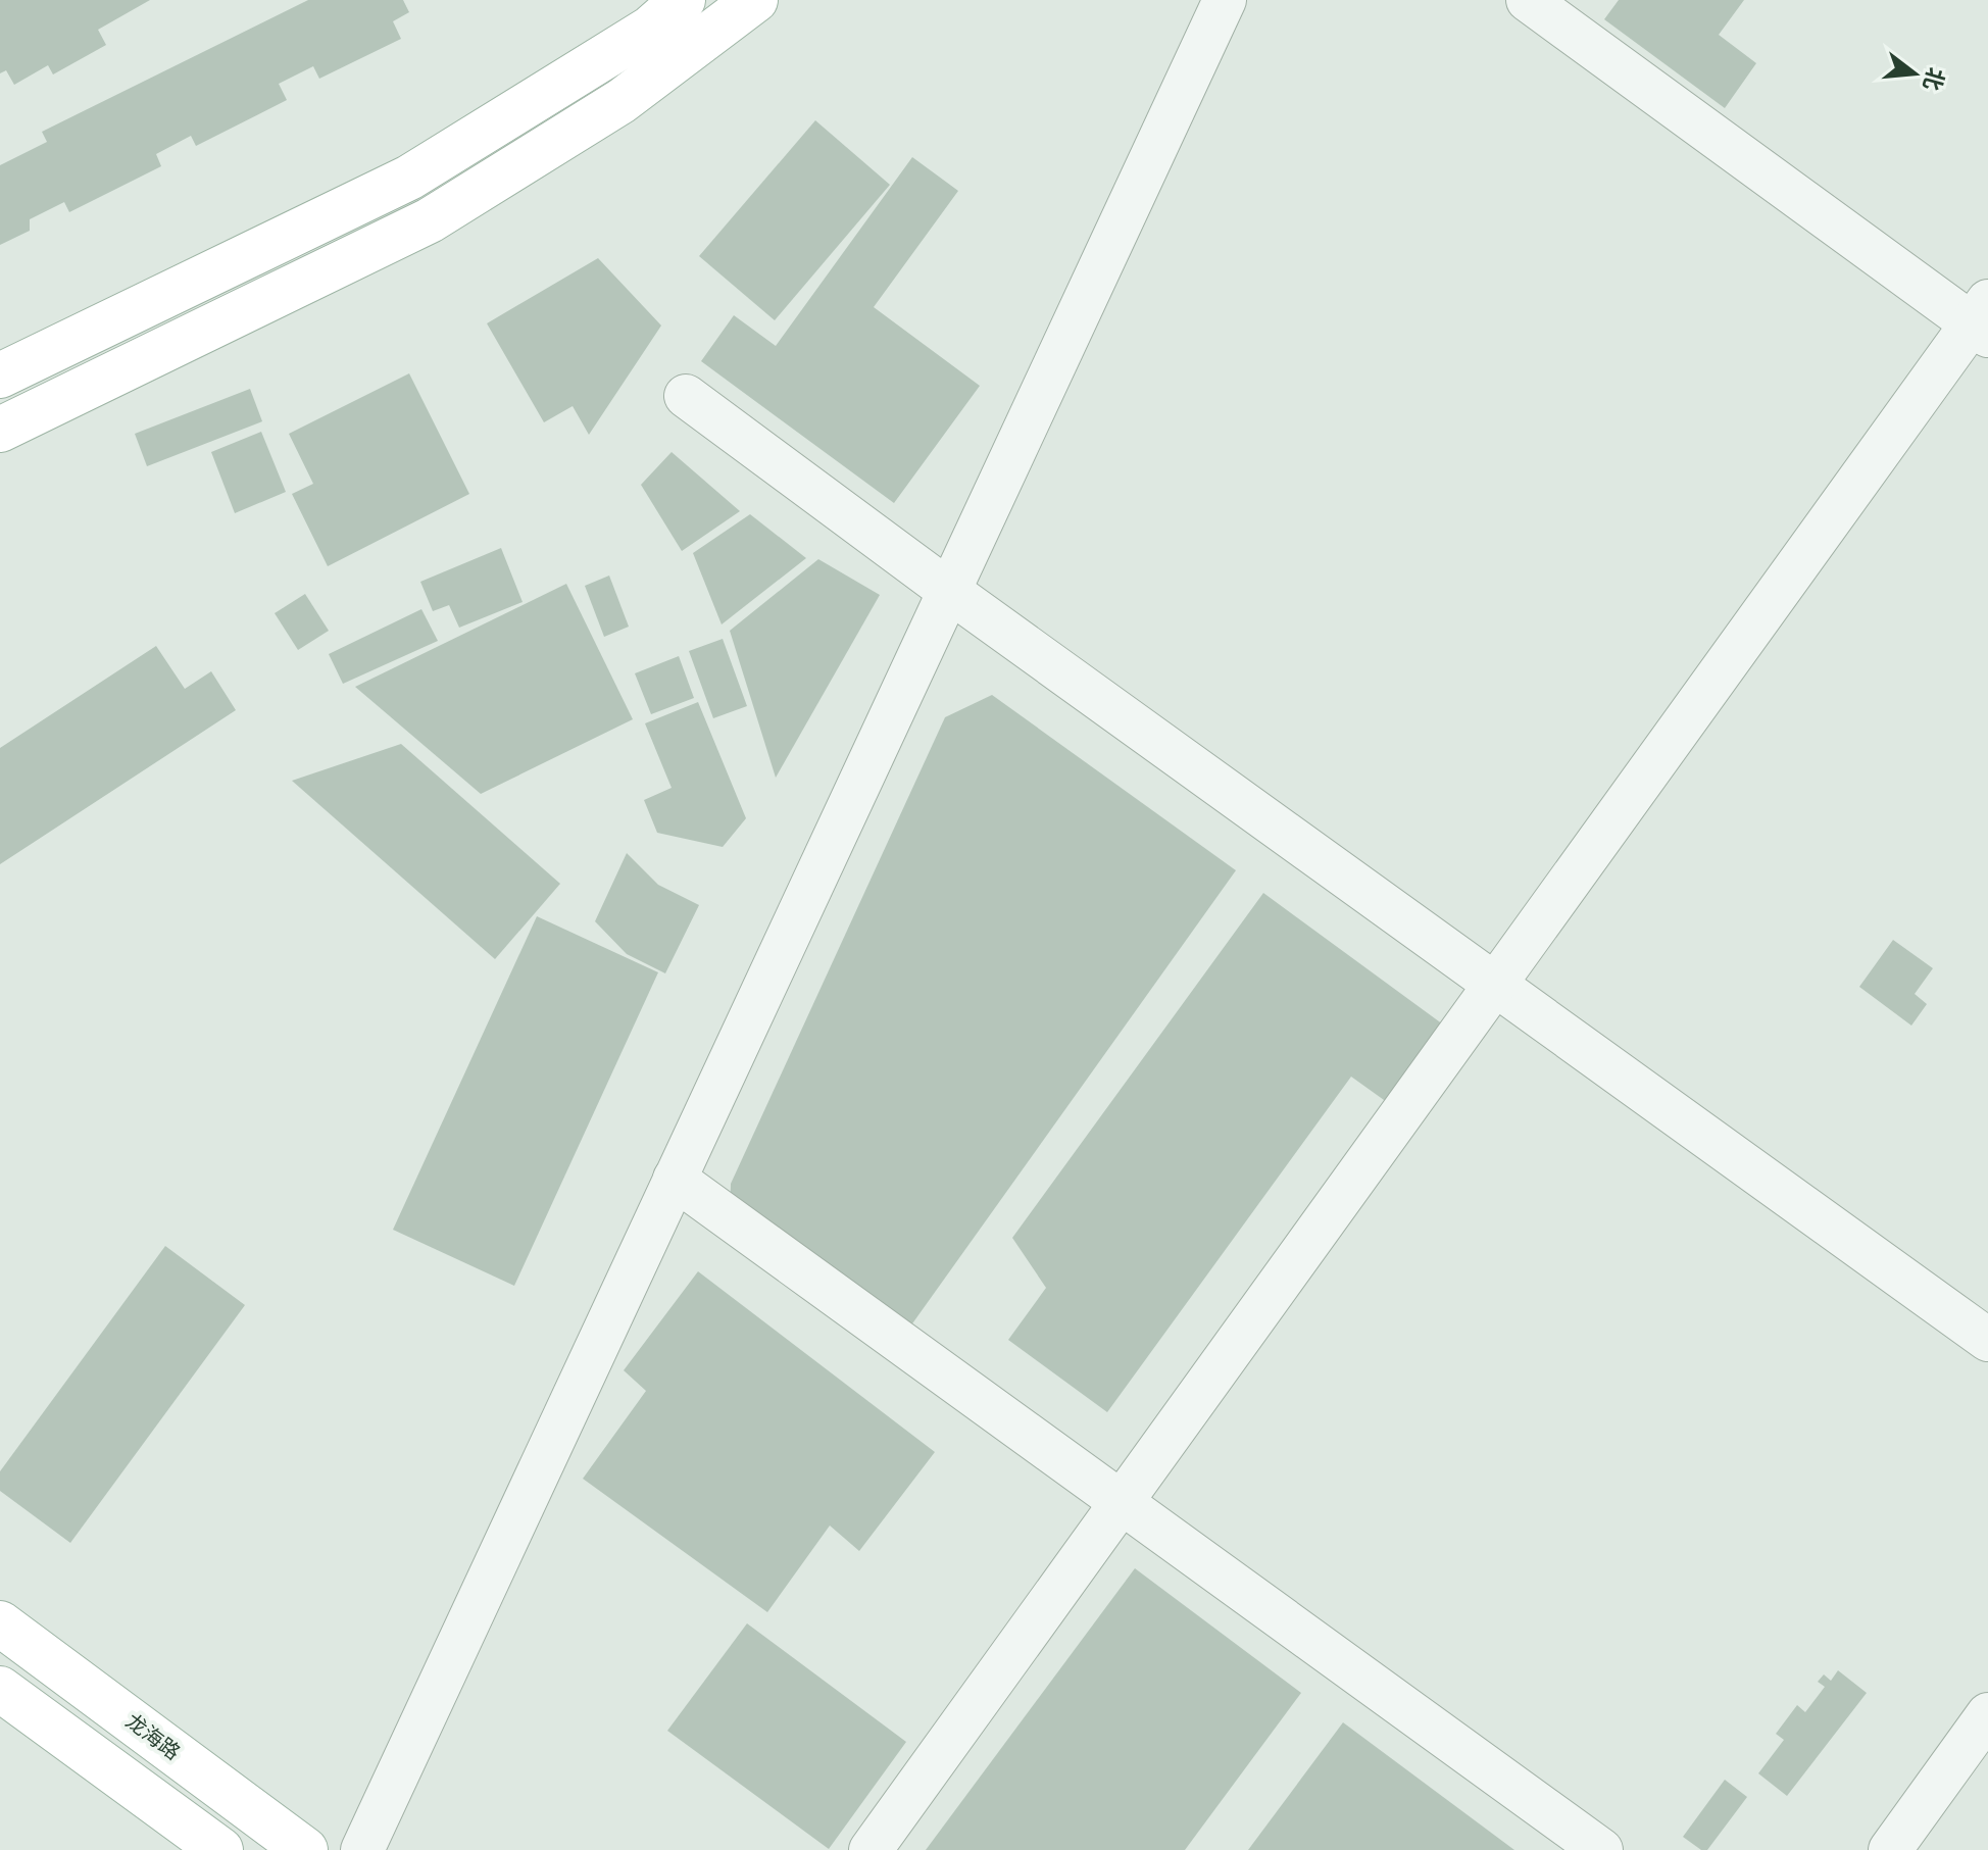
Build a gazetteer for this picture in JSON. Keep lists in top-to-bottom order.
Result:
{
  "streets": {
    "main road": ["龙海路"]
  },
  "north": "right"
}
